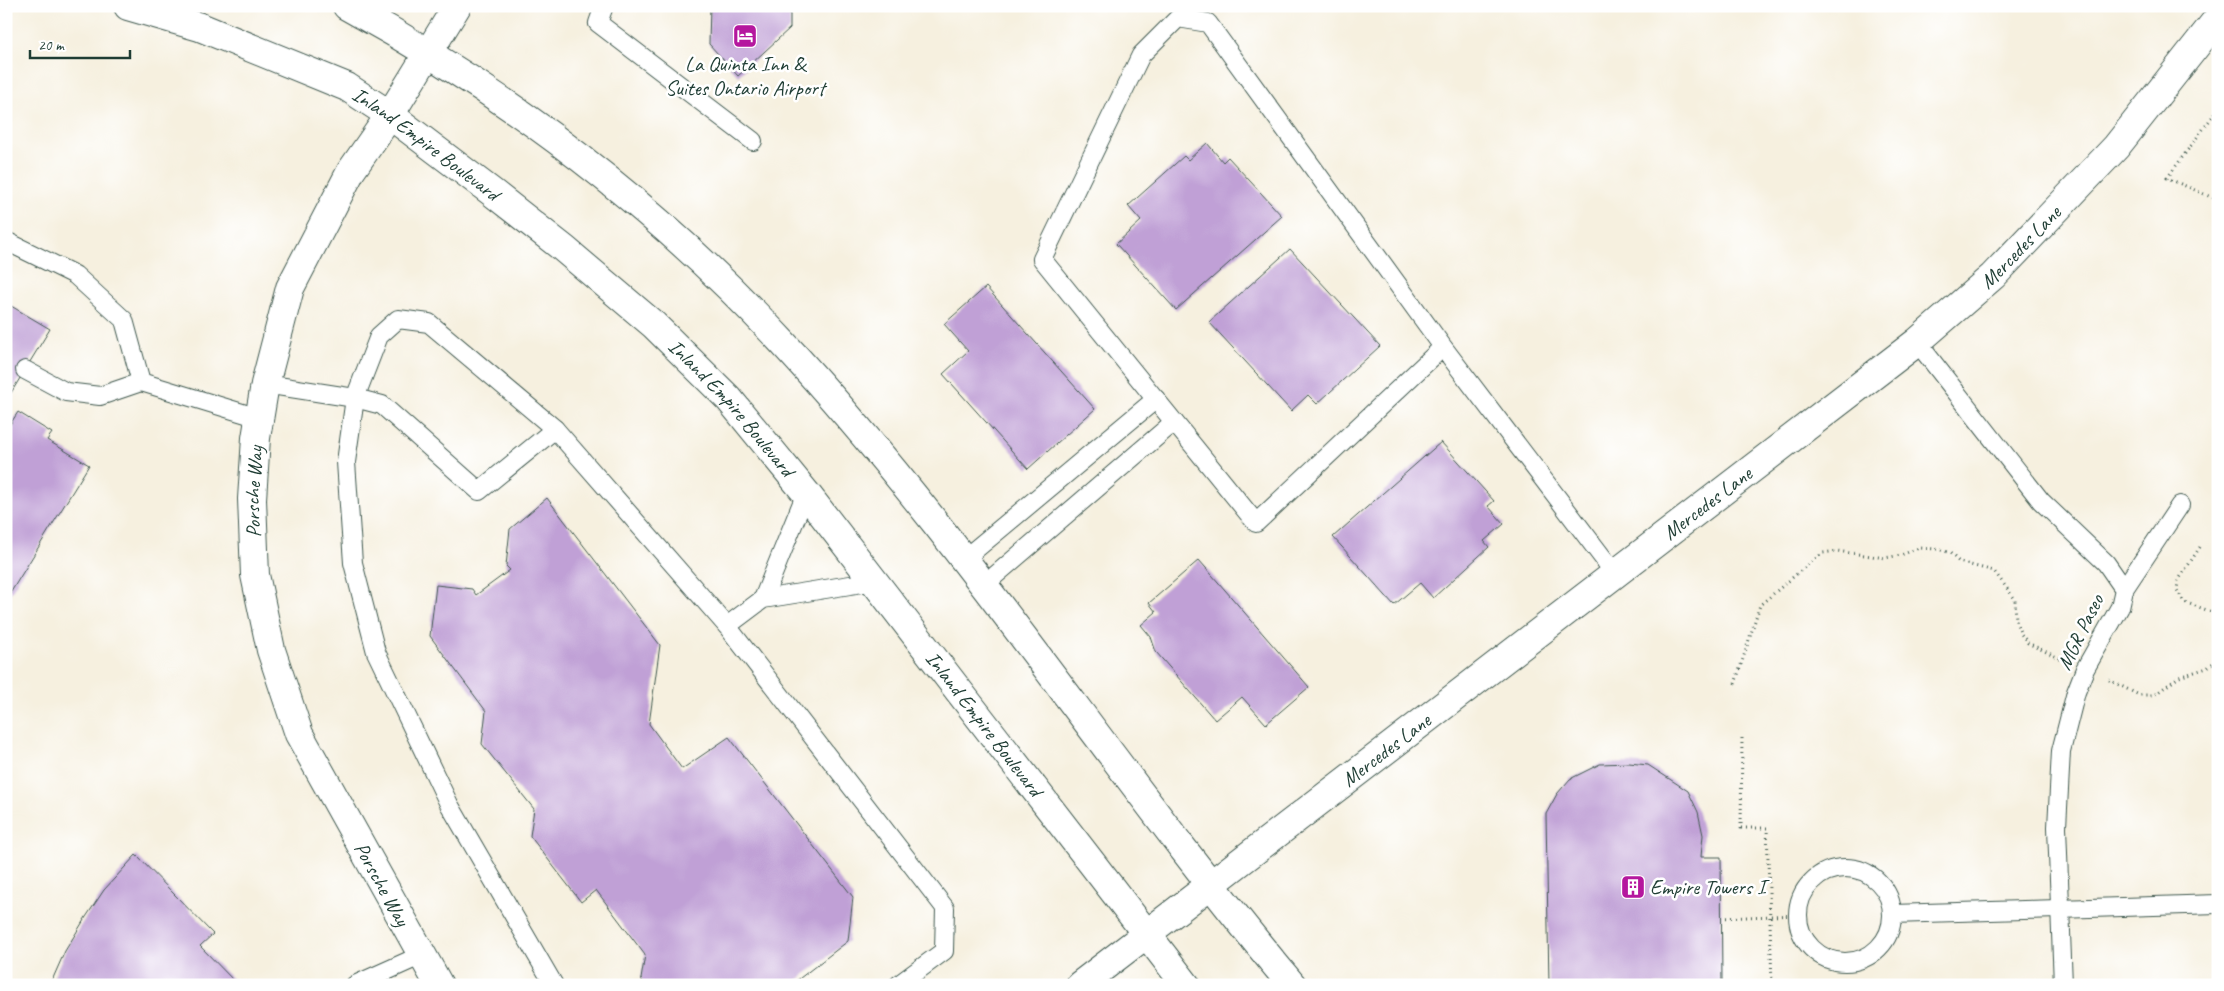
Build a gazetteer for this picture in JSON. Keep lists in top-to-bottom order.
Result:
{
  "streets": {
    "main road": ["Inland Empire Boulevard", "Mercedes Lane", "Porsche Way"],
    "lane": ["MGR Paseo"]
  },
  "crossings": [
    ["Inland Empire Boulevard", "Mercedes Lane"],
    ["Inland Empire Boulevard", "Porsche Way"],
    ["Mercedes Lane", "MGR Paseo"]
  ],
  "places": {
    "hotel": ["La Quinta Inn & Suites Ontario Airport"],
    "building": ["Empire Towers I"]
  },
  "scale_bar": "20 m"
}
